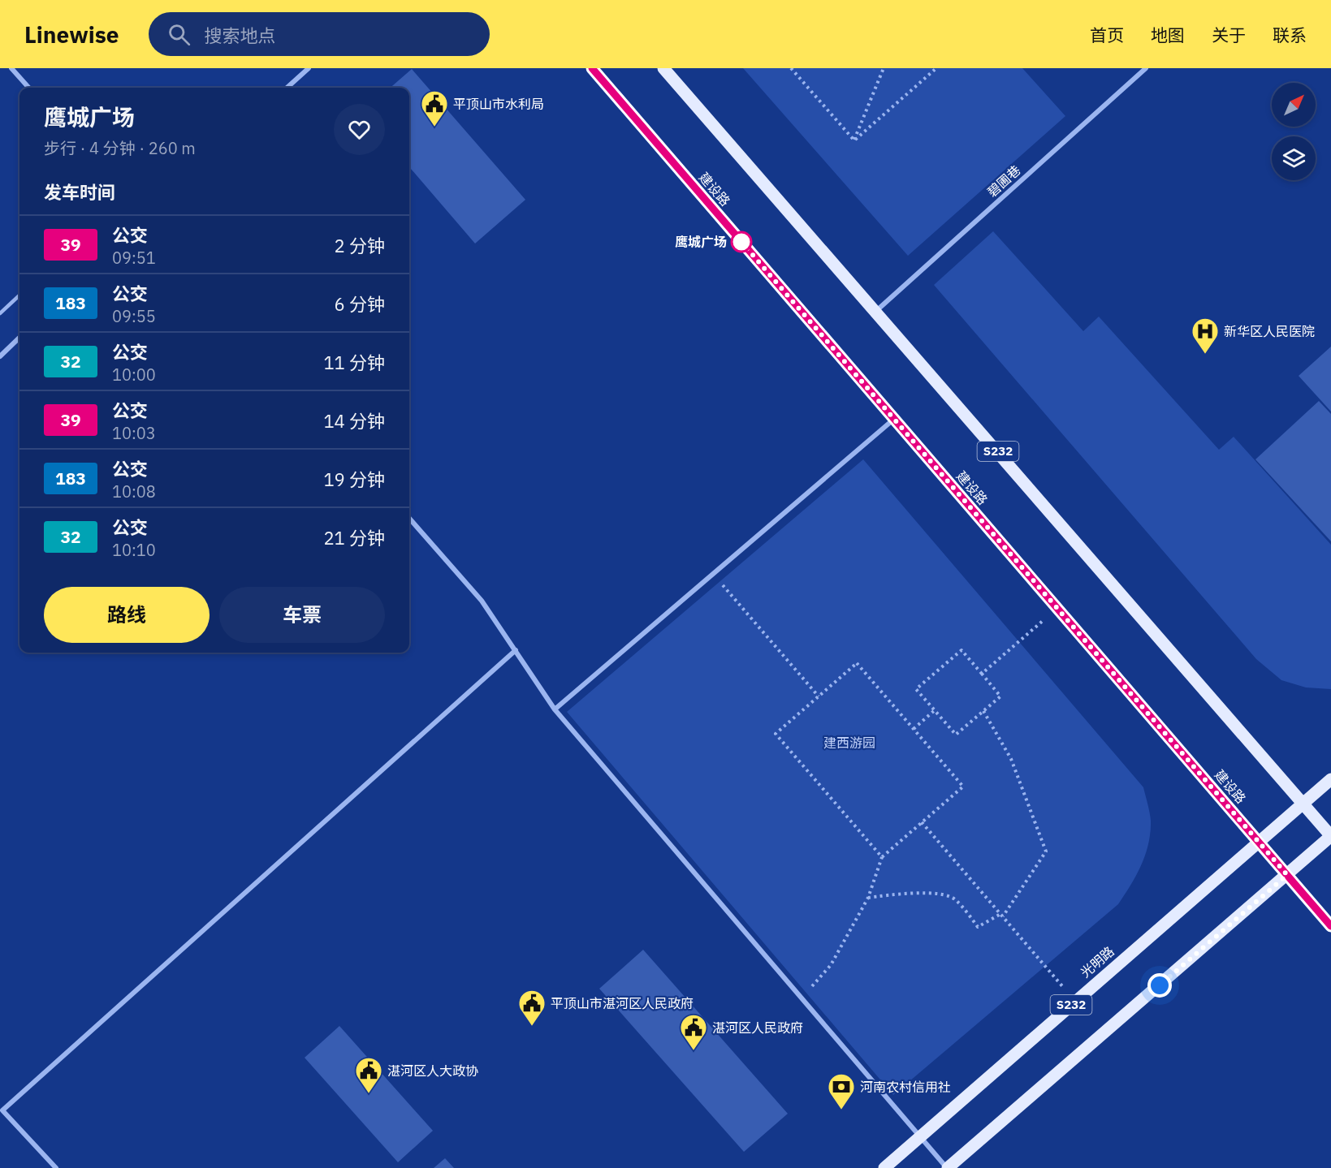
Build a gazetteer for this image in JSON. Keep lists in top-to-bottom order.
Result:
{
  "streets": {
    "main road": ["建设路", "S232", "光明路"],
    "street": ["碧圃巷"]
  },
  "crossings": [
    ["碧圃巷", "S232"],
    ["建设路", "S232"],
    ["建设路", "光明路"],
    ["S232", "光明路"]
  ],
  "parks": ["建西游园"],
  "places": {
    "public building": [
      "平顶山市水利局",
      "平顶山市湛河区人民政府",
      "湛河区人民政府",
      "湛河区人大政协"
    ],
    "other": ["鹰城广场"],
    "hospital": ["新华区人民医院"],
    "bank": ["河南农村信用社"]
  },
  "lines": ["bus line 39"],
  "north": "top right",
  "page": {
    "header": "Linewise",
    "search": "搜索地点",
    "nav": [
      "首页",
      "地图",
      "关于",
      "联系"
    ],
    "heading": [
      ["鹰城广场", "步行 · 4 分钟 · 260 m"],
      "发车时间"
    ],
    "list": [
      {
        "mark": "39",
        "name": "公交",
        "note": "09:51",
        "value": "2 分钟"
      },
      {
        "mark": "183",
        "name": "公交",
        "note": "09:55",
        "value": "6 分钟"
      },
      {
        "mark": "32",
        "name": "公交",
        "note": "10:00",
        "value": "11 分钟"
      },
      {
        "mark": "39",
        "name": "公交",
        "note": "10:03",
        "value": "14 分钟"
      },
      {
        "mark": "183",
        "name": "公交",
        "note": "10:08",
        "value": "19 分钟"
      },
      {
        "mark": "32",
        "name": "公交",
        "note": "10:10",
        "value": "21 分钟"
      }
    ],
    "buttons": ["路线", "车票"]
  }
}
